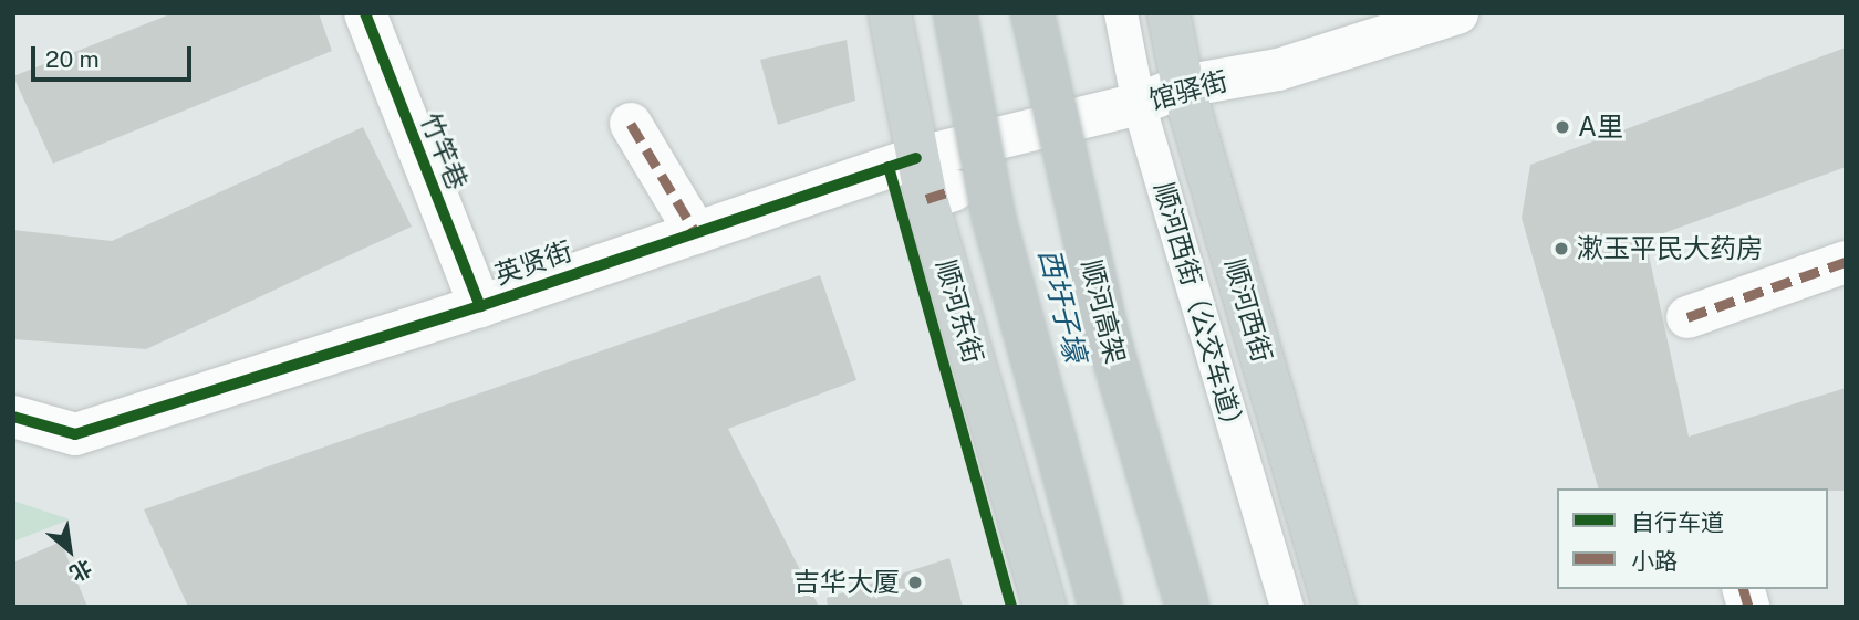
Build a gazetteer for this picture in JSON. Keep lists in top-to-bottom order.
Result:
{
  "streets": {
    "highway": ["顺河高架"],
    "main road": ["顺河西街", "顺河东街"],
    "street": ["馆驿街", "竹竿巷", "英贤街"],
    "lane": ["顺河西街（公交车道）"]
  },
  "crossings": [
    ["馆驿街", "英贤街"],
    ["馆驿街", "顺河西街（公交车道）"],
    ["馆驿街", "顺河西街"],
    ["馆驿街", "顺河东街"],
    ["竹竿巷", "英贤街"],
    ["英贤街", "顺河东街"]
  ],
  "water": ["西圩子壕"],
  "places": ["A里", "漱玉平民大药房", "吉华大厦"],
  "legend": ["自行车道", "小路"],
  "scale_bar": "20 m",
  "north": "bottom right"
}
